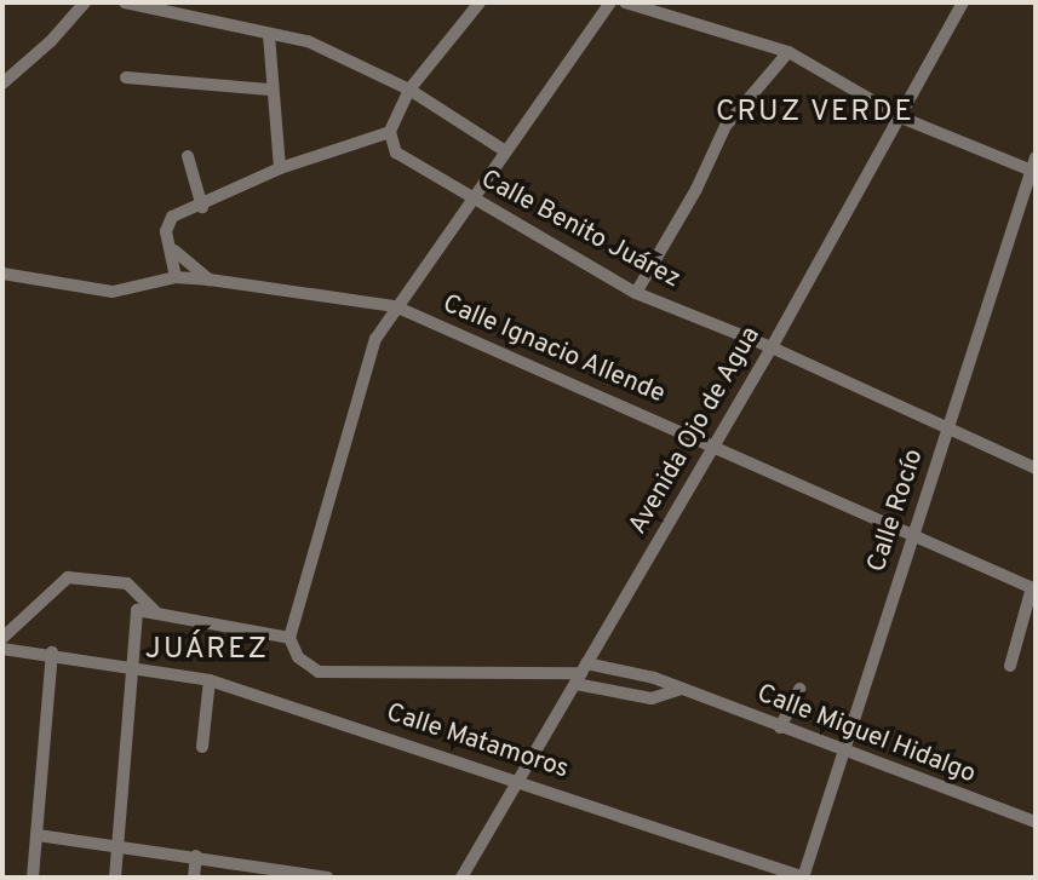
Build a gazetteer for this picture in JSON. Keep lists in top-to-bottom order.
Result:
{
  "streets": {
    "street": [
      "Calle Benito Juárez",
      "Calle Ignacio Allende",
      "Avenida Ojo de Agua",
      "Calle Rocío",
      "Calle Miguel Hidalgo",
      "Calle Matamoros"
    ]
  },
  "crossings": [
    ["Calle Benito Juárez", "Avenida Ojo de Agua"],
    ["Calle Benito Juárez", "Calle Rocío"],
    ["Calle Ignacio Allende", "Avenida Ojo de Agua"],
    ["Calle Ignacio Allende", "Calle Rocío"],
    ["Avenida Ojo de Agua", "Calle Miguel Hidalgo"],
    ["Avenida Ojo de Agua", "Calle Matamoros"],
    ["Calle Rocío", "Calle Miguel Hidalgo"],
    ["Calle Rocío", "Calle Matamoros"]
  ],
  "districts": ["CRUZ VERDE", "JUÁREZ"]
}
